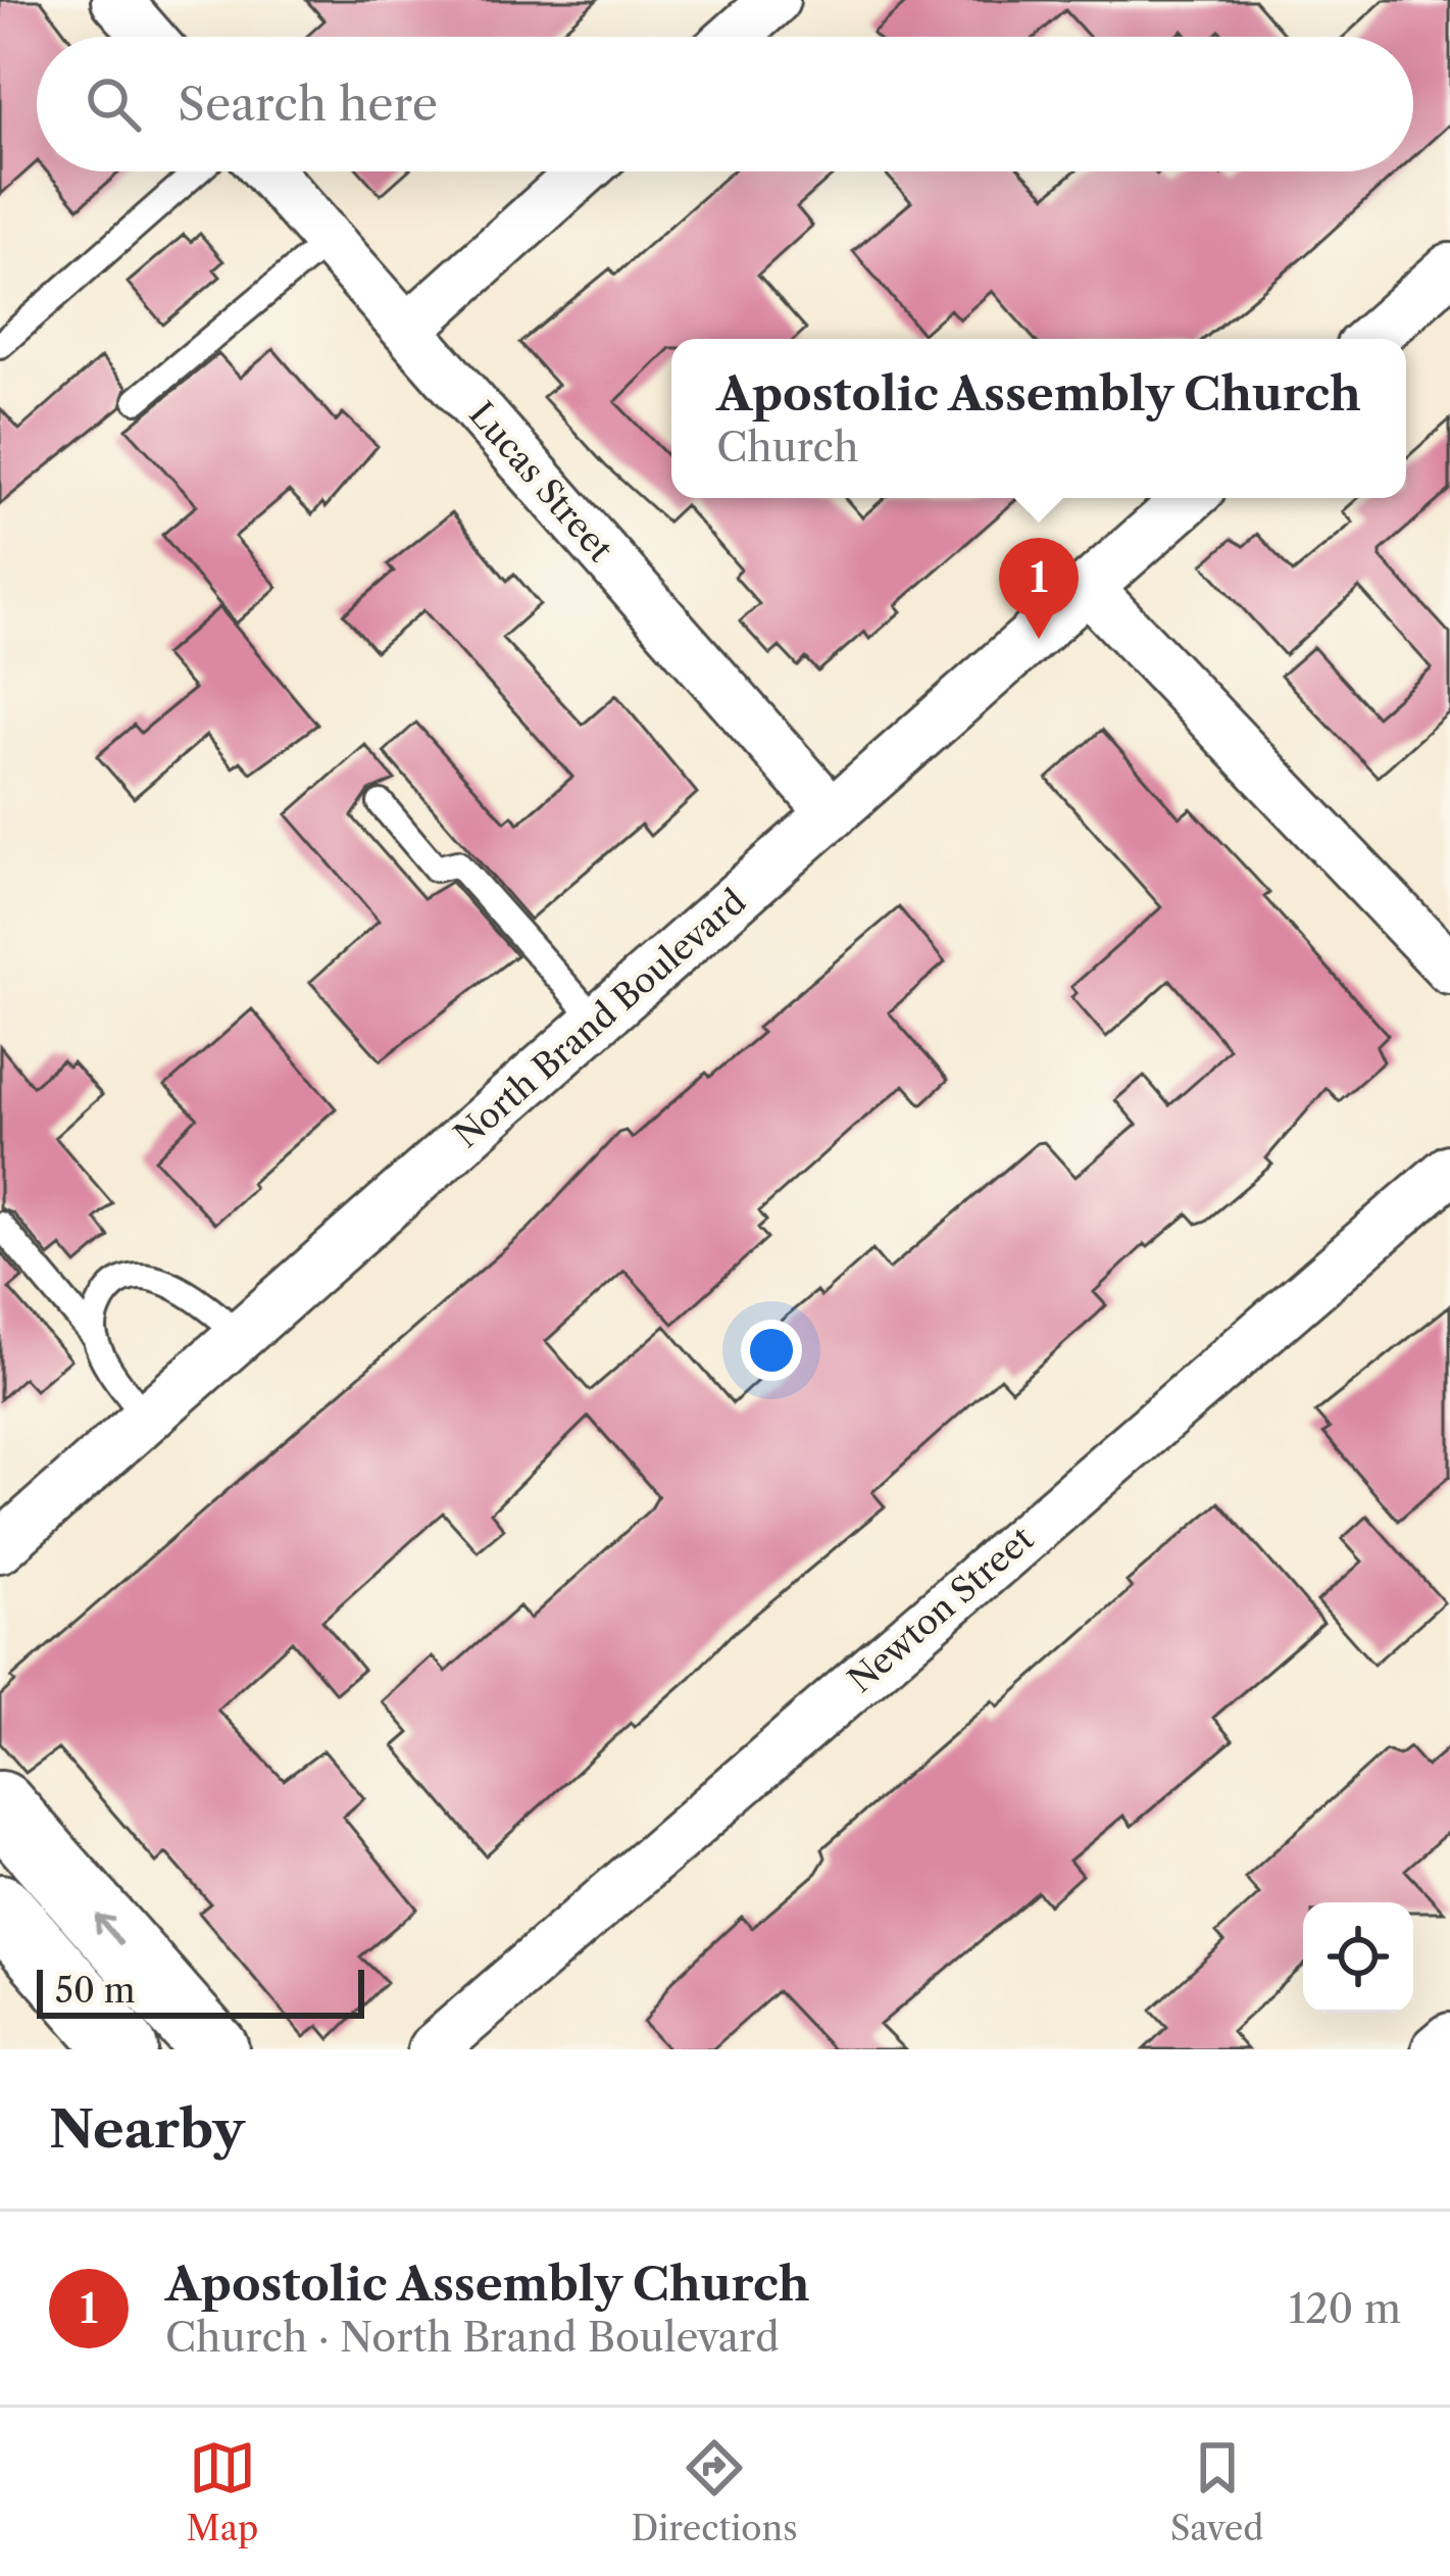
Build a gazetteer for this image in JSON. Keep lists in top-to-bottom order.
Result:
{
  "streets": {
    "street": ["Lucas Street", "North Brand Boulevard", "Newton Street"]
  },
  "crossings": [
    ["Lucas Street", "North Brand Boulevard"]
  ],
  "scale_bar": "50 m",
  "page": {
    "search": "Search here",
    "popup": ["Apostolic Assembly Church", "Church"],
    "pins": "1",
    "scale": "50 m",
    "heading": "Nearby",
    "list": [
      {
        "mark": "1",
        "name": "Apostolic Assembly Church",
        "note": "Church · North Brand Boulevard",
        "value": "120 m"
      }
    ],
    "nav": ["Map", "Directions", "Saved"]
  }
}
